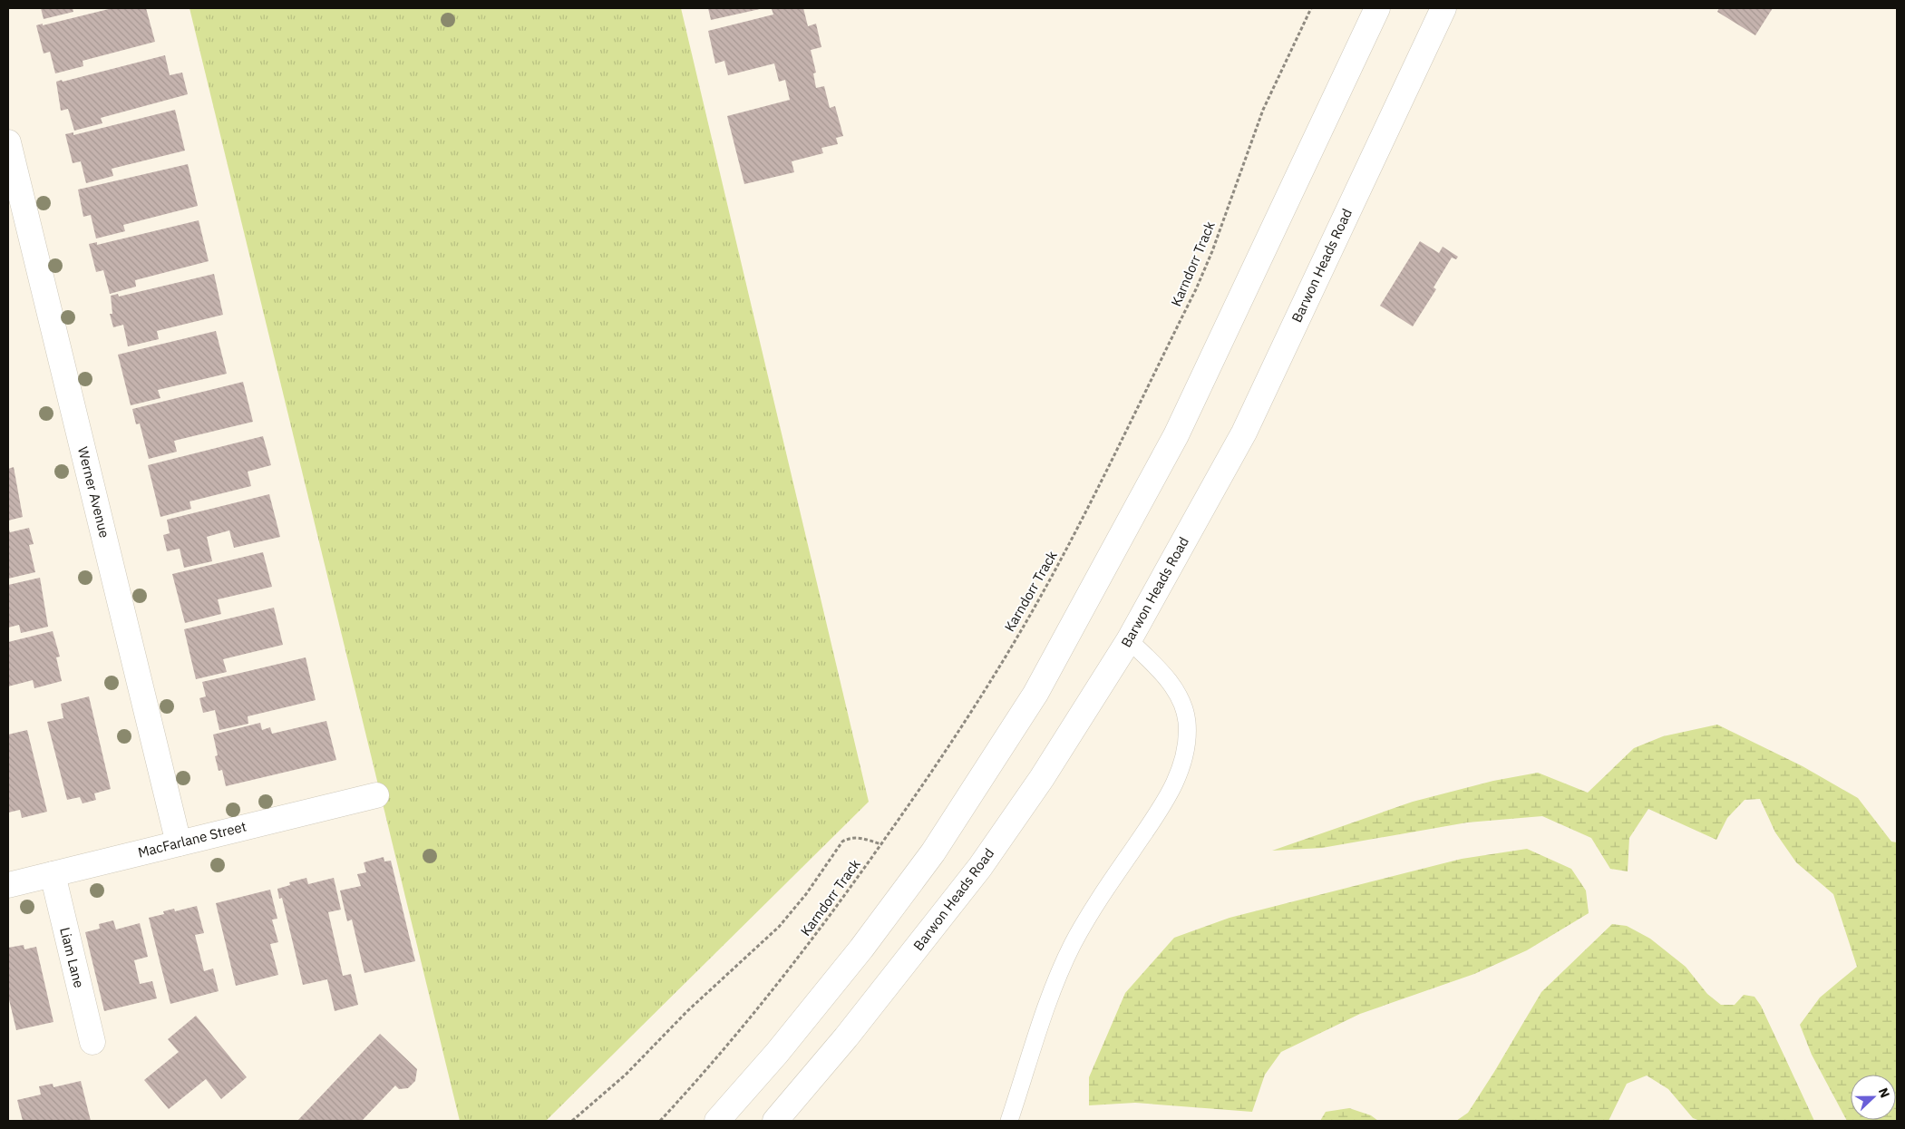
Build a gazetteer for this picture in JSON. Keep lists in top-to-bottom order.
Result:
{
  "streets": {
    "main road": [
      "Barwon Heads Road",
      "Werner Avenue",
      "MacFarlane Street",
      "Liam Lane"
    ],
    "path": ["Karndorr Track"]
  },
  "crossings": [
    ["Werner Avenue", "MacFarlane Street"],
    ["MacFarlane Street", "Liam Lane"]
  ],
  "north": "right"
}
